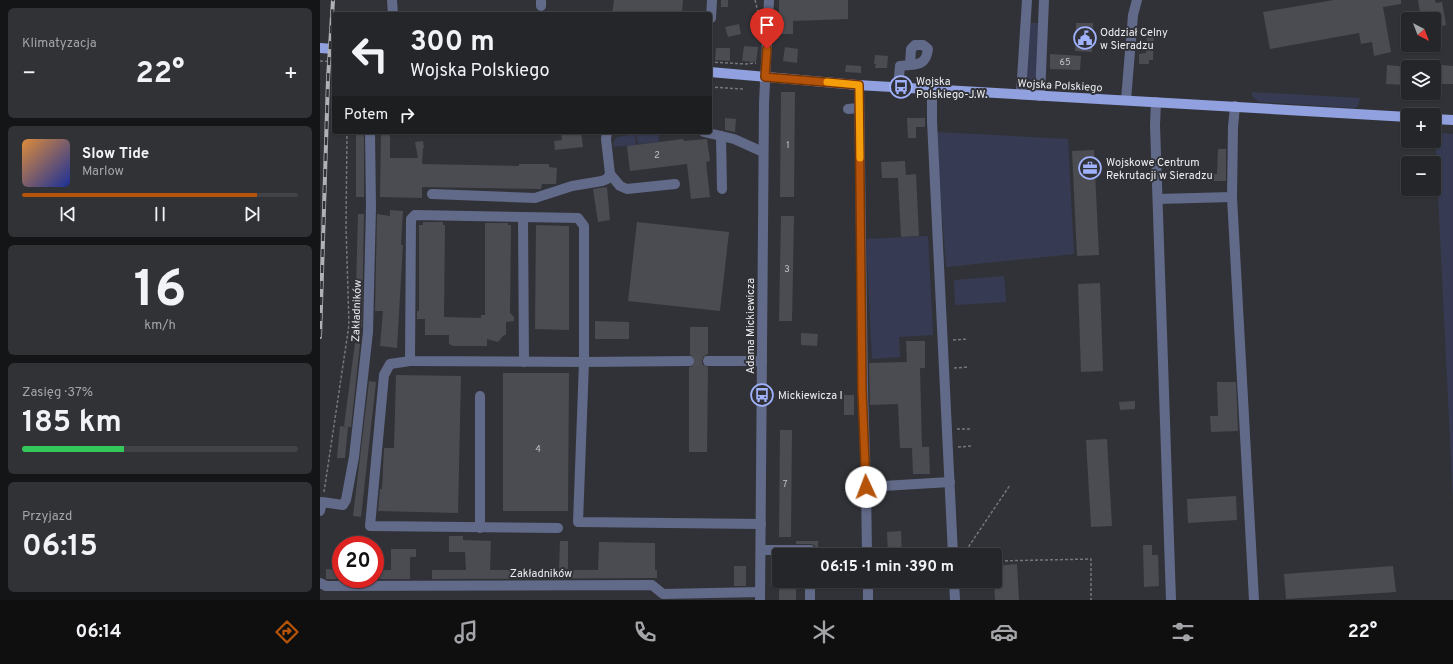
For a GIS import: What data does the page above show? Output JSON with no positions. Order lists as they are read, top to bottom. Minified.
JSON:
{"streets":{"main road":["Wojska Polskiego"],"street":["Zakładników","Adama Mickiewicza"]},"crossings":[["Wojska Polskiego","Adama Mickiewicza"],["Zakładników","Adama Mickiewicza"]],"places":{"public building":["Oddział Celny w Sieradzu"],"bus stop":["Wojska Polskiego-J.W.","Mickiewicza I"],"office":["Wojskowe Centrum Rekrutacji w Sieradzu"]},"house_numbers":["65","1","2","3","4","7"],"north":"bottom right","page":{"tile":["Klimatyzacja",["16","km/h"],["Zasięg · 37%","185 km"],["Przyjazd","06:15"]],"map_buttons":["+","−"],"turn":["300 m","Wojska Polskiego"],"heat":["−","22°","+"],"then":"Potem","song":["Slow Tide","Marlow"],"limit":"20","trip":"06:15 · 1 min · 390 m","tabs":["06:14","22°"]}}
